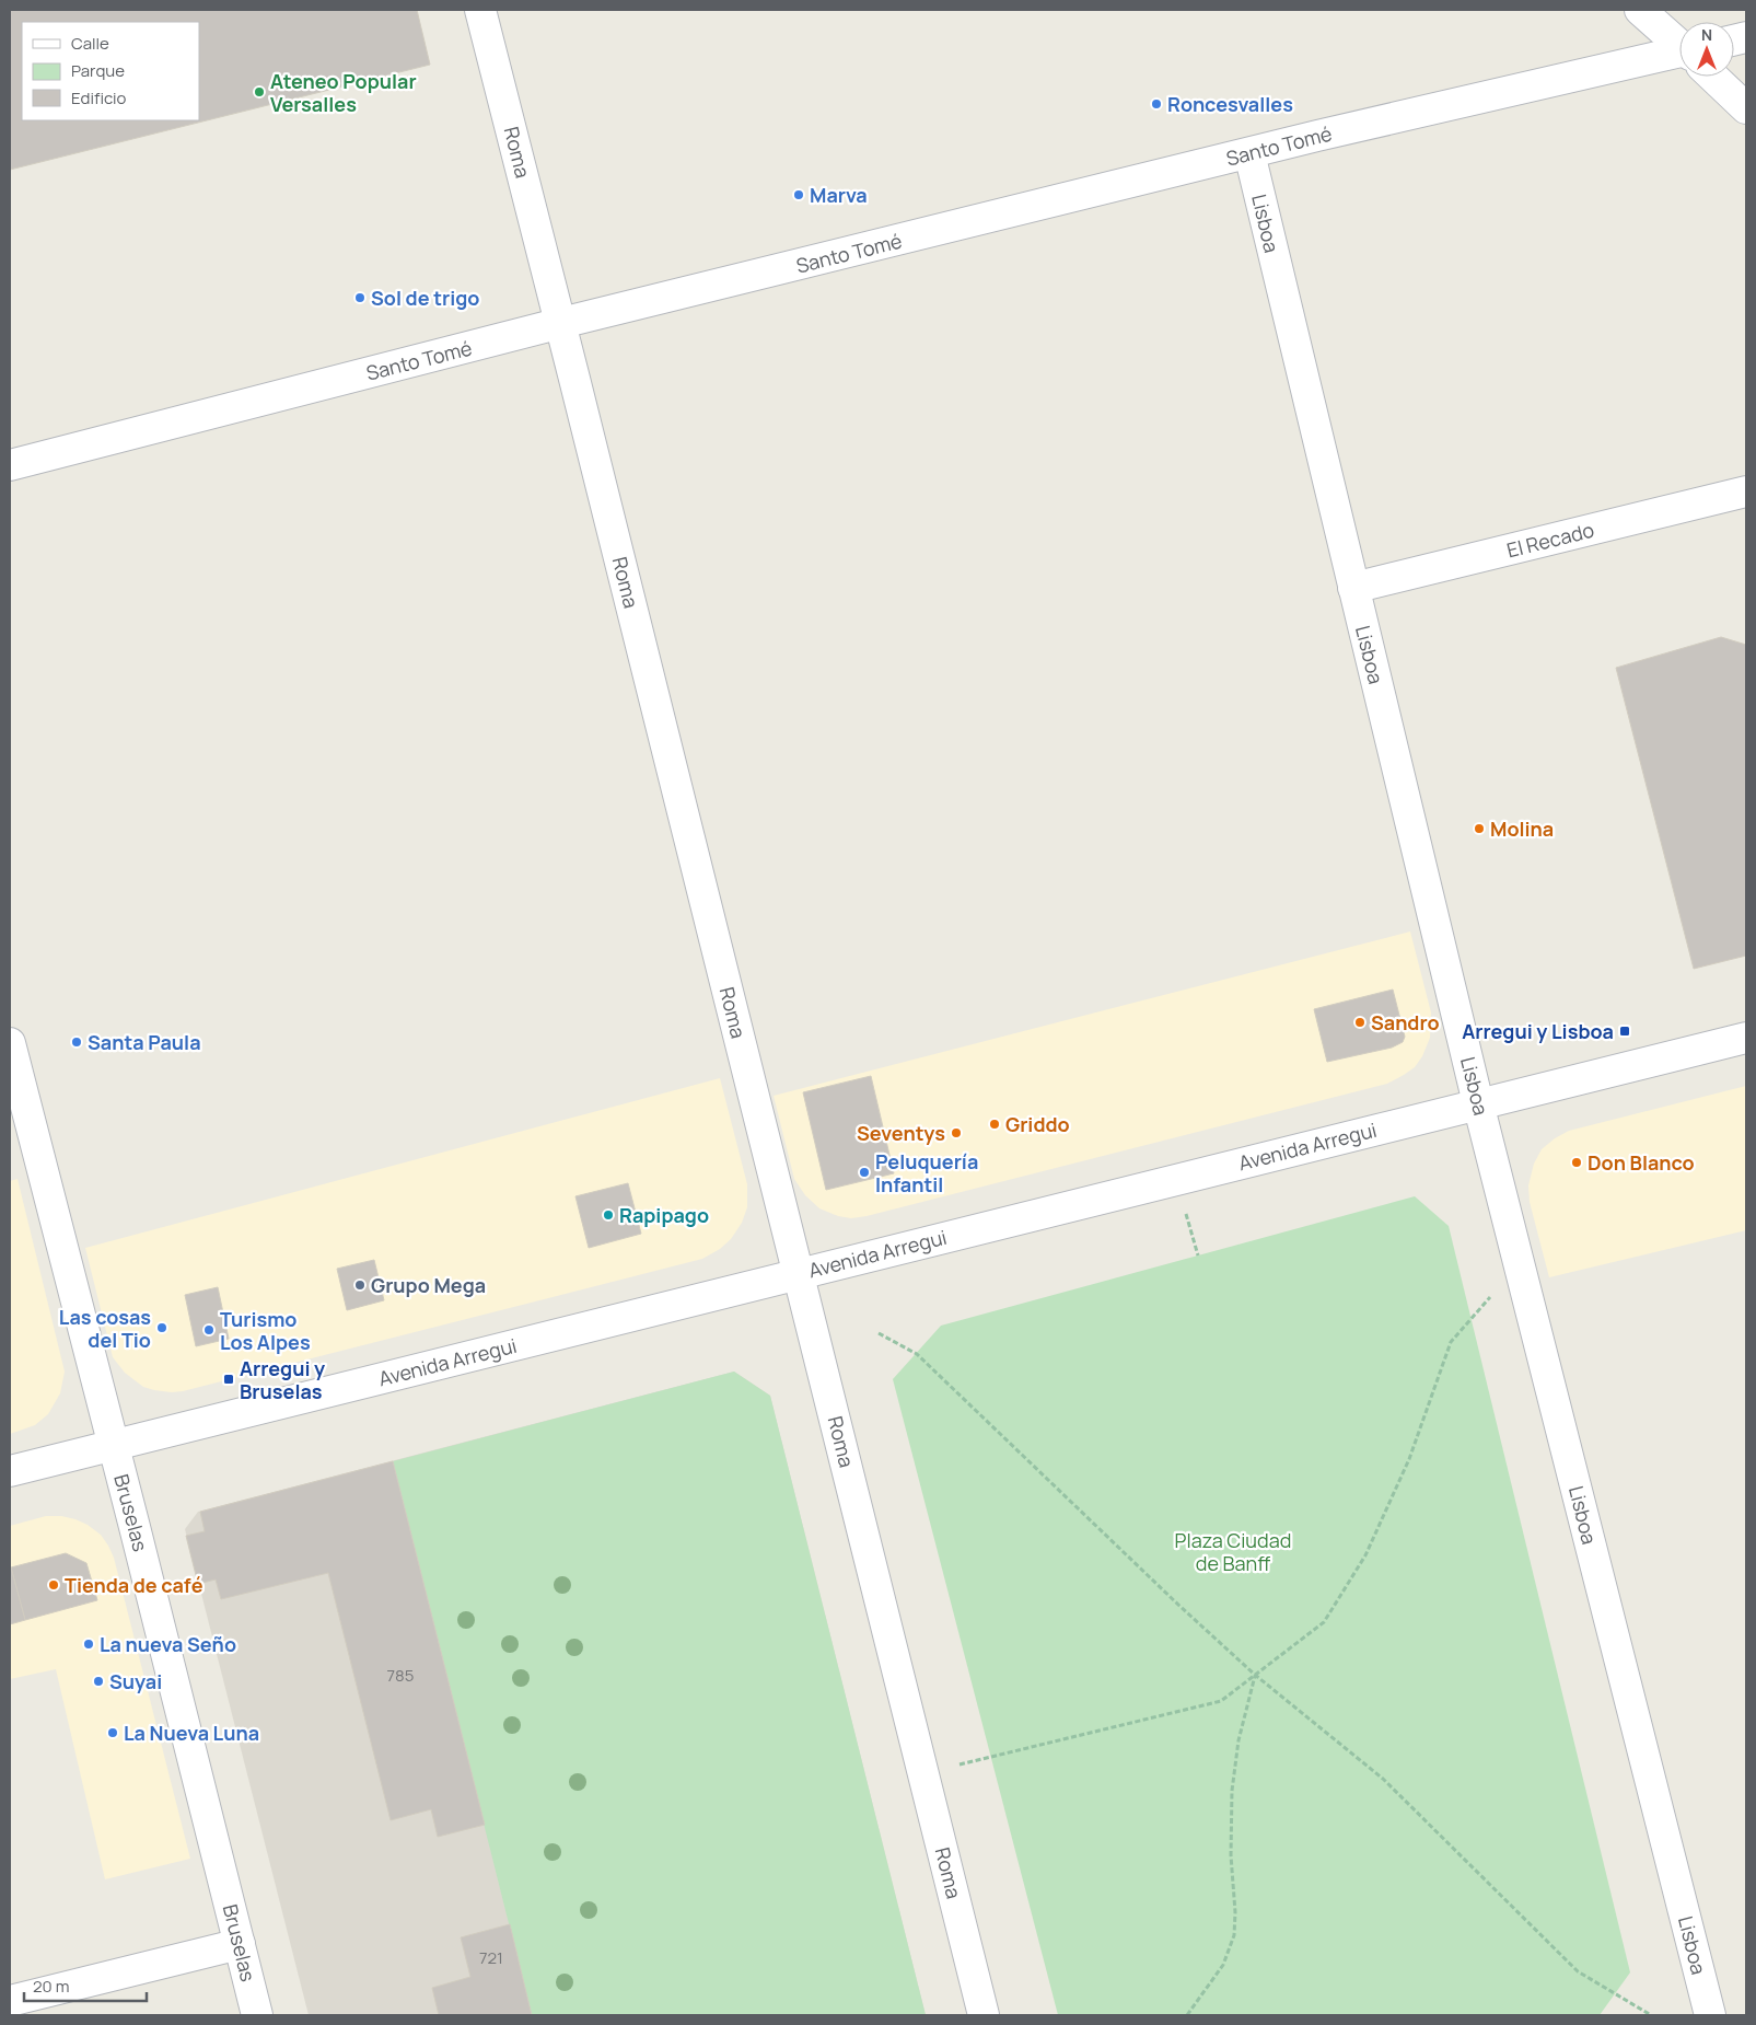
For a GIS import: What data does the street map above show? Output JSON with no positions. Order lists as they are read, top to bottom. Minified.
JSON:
{"streets":{"street":["Santo Tomé","Roma","Lisboa","El Recado","Avenida Arregui","Bruselas"]},"crossings":[["Santo Tomé","Roma"],["Santo Tomé","Lisboa"],["Roma","Avenida Arregui"],["Lisboa","El Recado"],["Lisboa","Avenida Arregui"],["Avenida Arregui","Bruselas"]],"parks":["Plaza Ciudad de Banff"],"places":{"other":["Ateneo Popular Versalles","Roncesvalles","Marva","Sol de trigo","Molina","Sandro","Santa Paula","Griddo","Seventys","Don Blanco","Peluquería Infantil","Rapipago","Grupo Mega","Las cosas del Tio","Turismo Los Alpes","Tienda de café","La nueva Seño","Suyai","La Nueva Luna"],"transit":["Arregui y Lisboa","Arregui y Bruselas"]},"house_numbers":["785","721"],"legend":["Calle","Parque","Edificio"],"scale_bar":"20 m","north":"top"}
